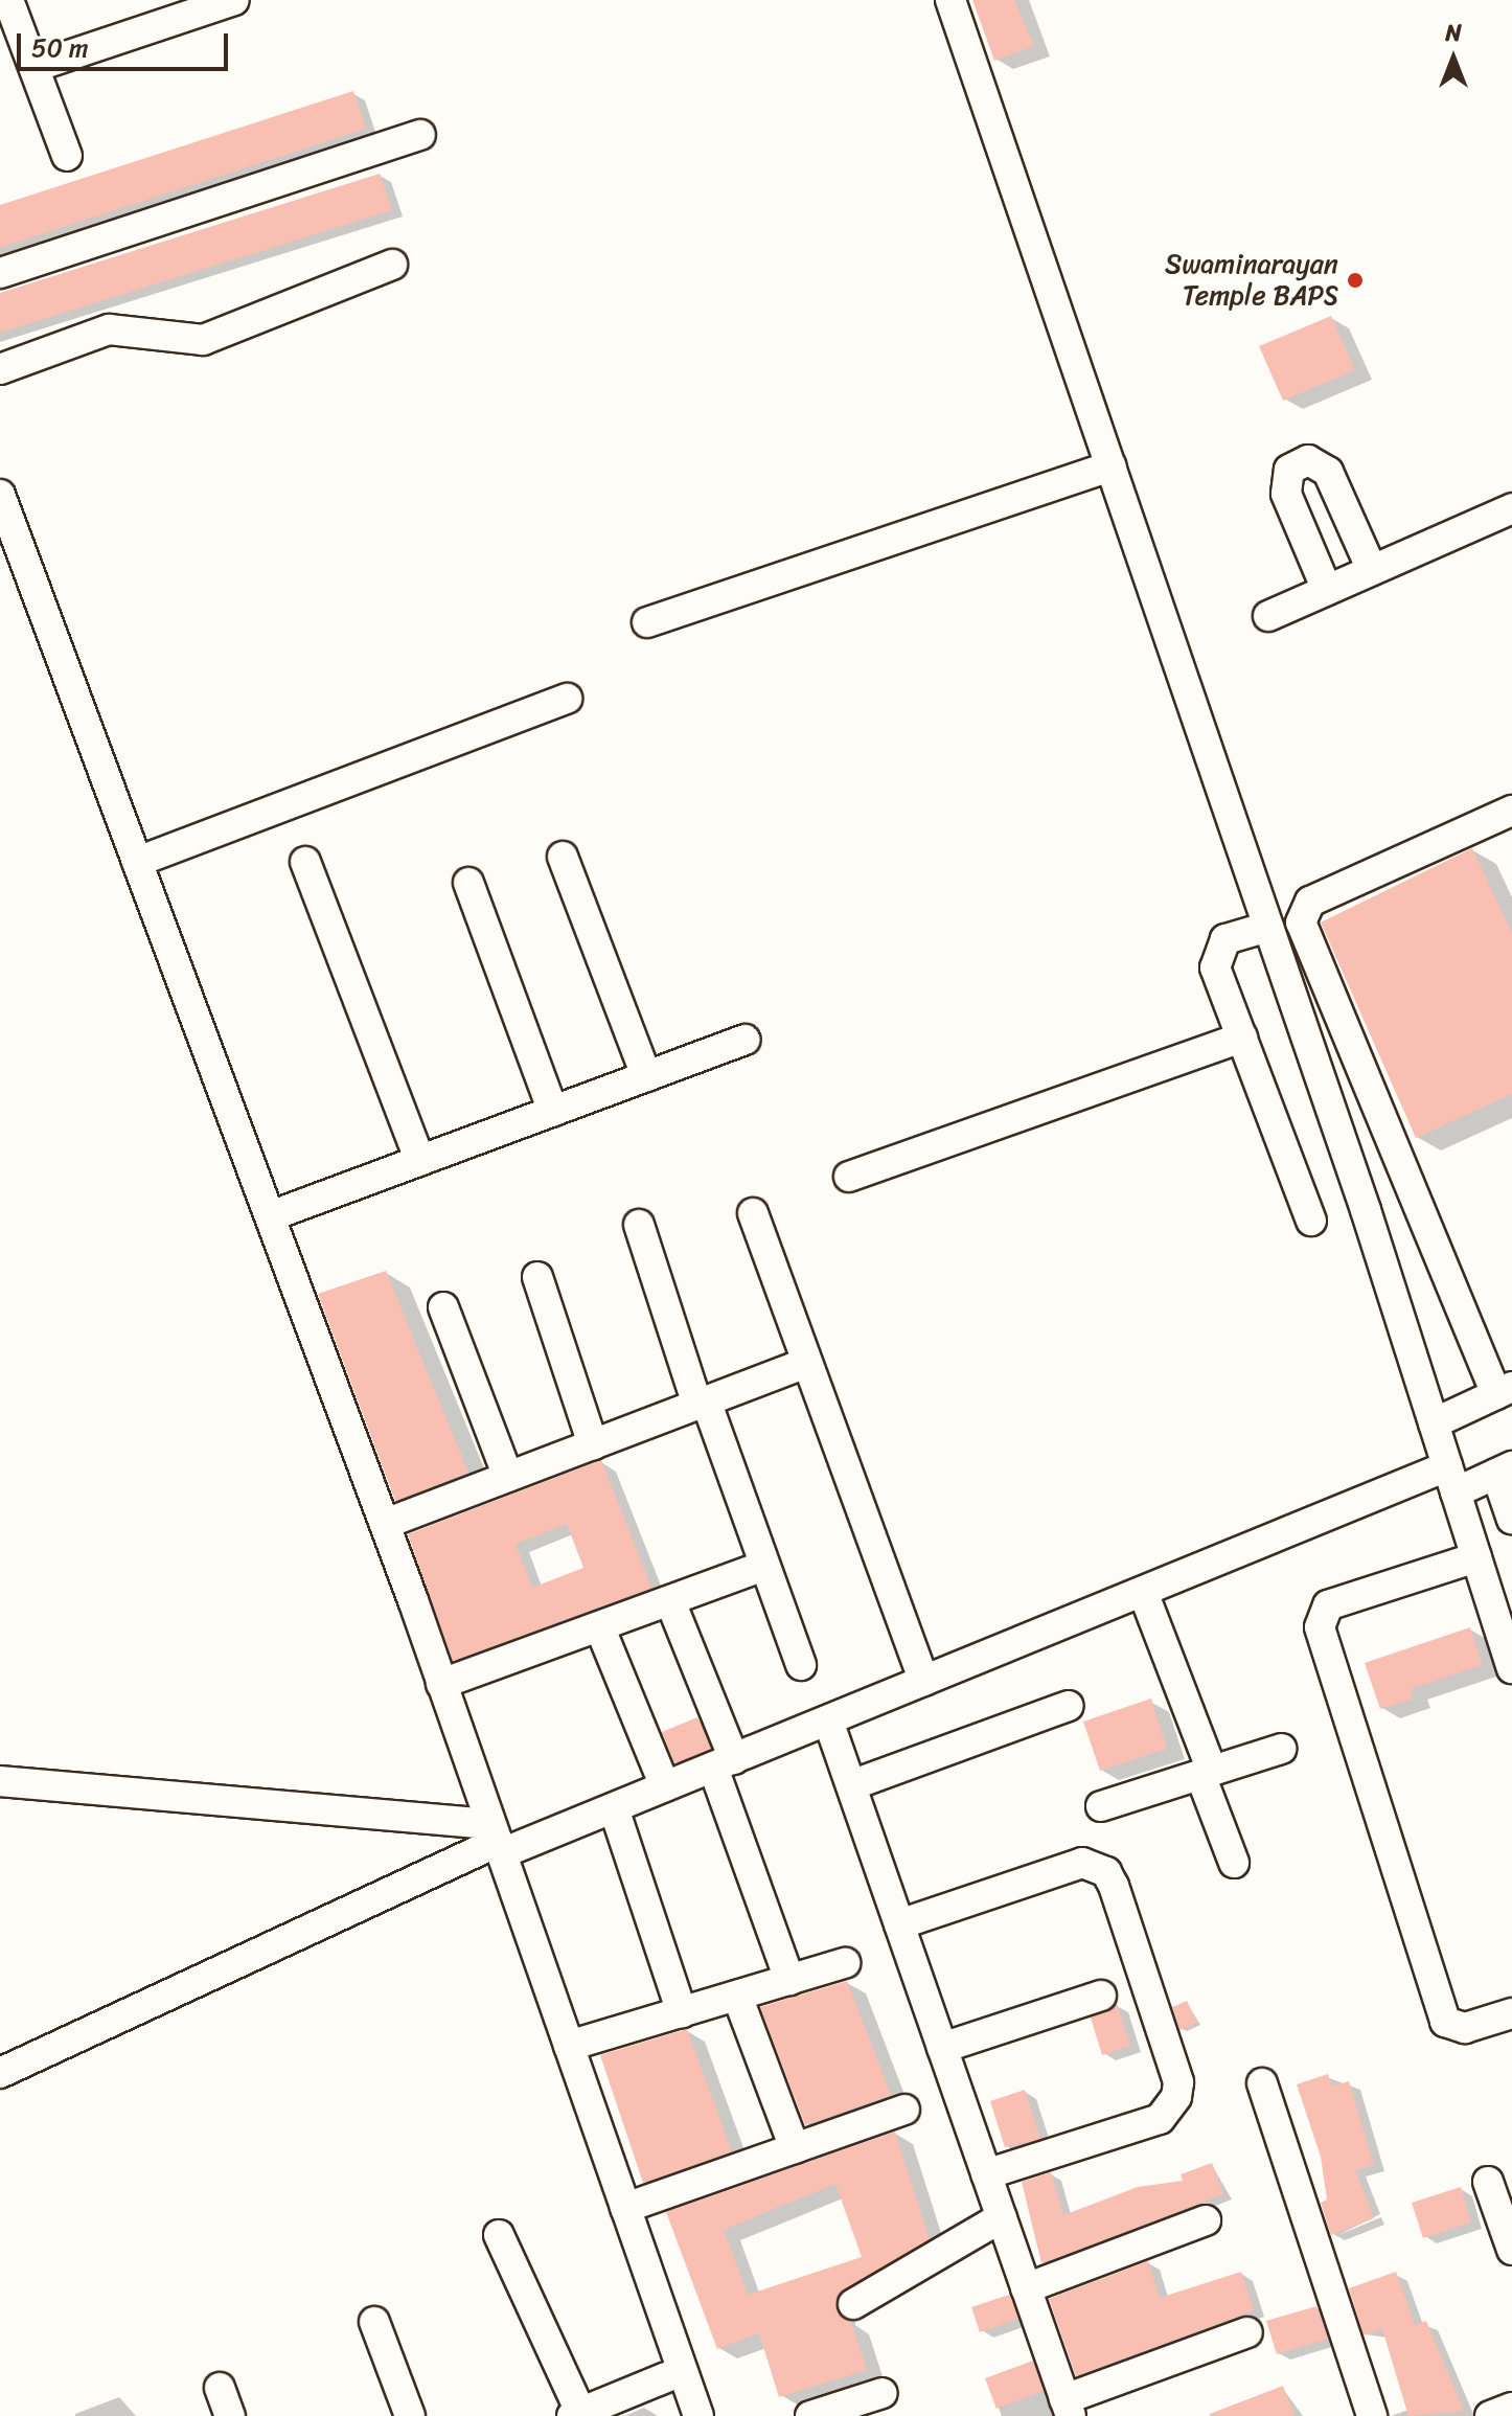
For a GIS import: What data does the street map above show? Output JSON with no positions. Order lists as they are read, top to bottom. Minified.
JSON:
{"places":["Swaminarayan Temple BAPS"],"scale_bar":"50 m","north":"top"}
